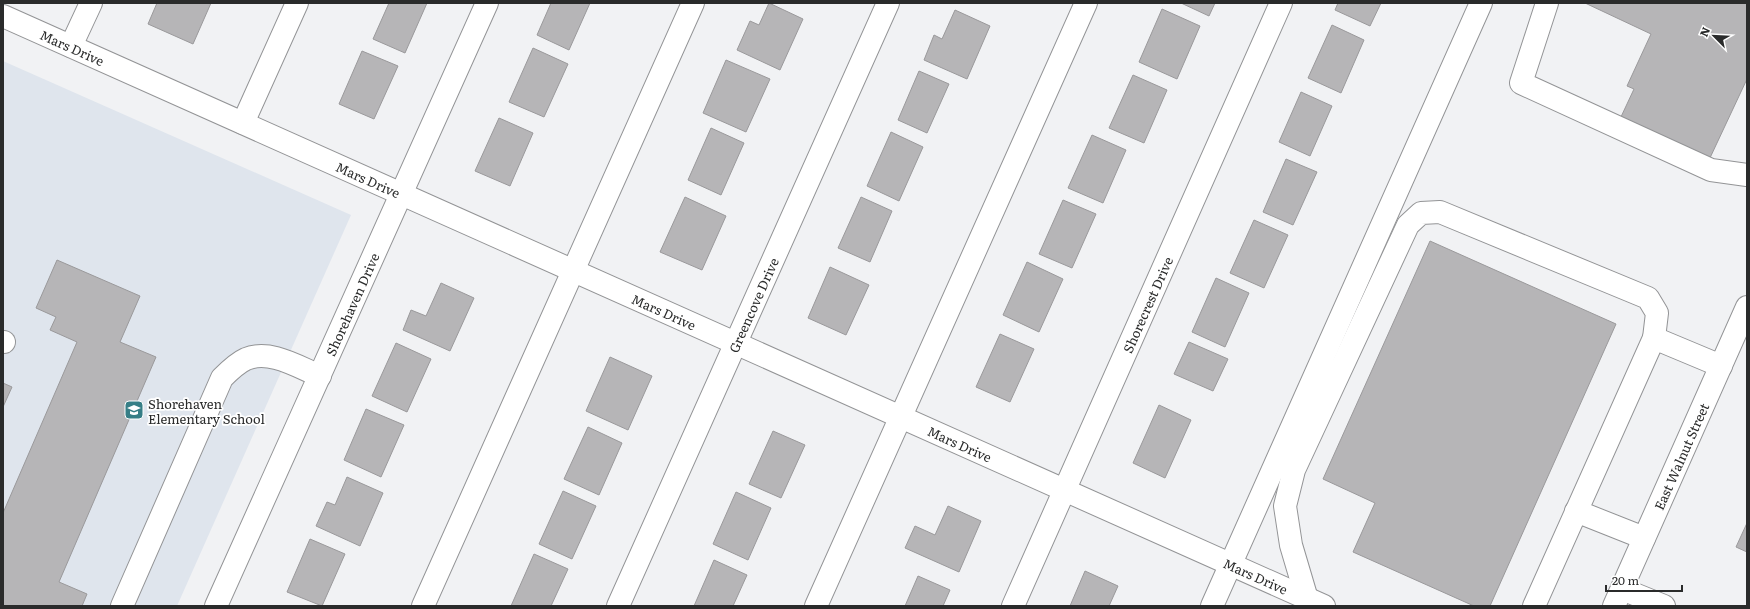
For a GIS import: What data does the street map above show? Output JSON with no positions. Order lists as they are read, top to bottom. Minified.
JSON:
{"streets":{"street":["Mars Drive","Shorehaven Drive","Greencove Drive","Shorecrest Drive","East Walnut Street"]},"crossings":[["Mars Drive","Shorehaven Drive"],["Mars Drive","Greencove Drive"],["Mars Drive","Shorecrest Drive"]],"places":{"school or university":["Shorehaven Elementary School"]},"scale_bar":"20 m","north":"top left"}
